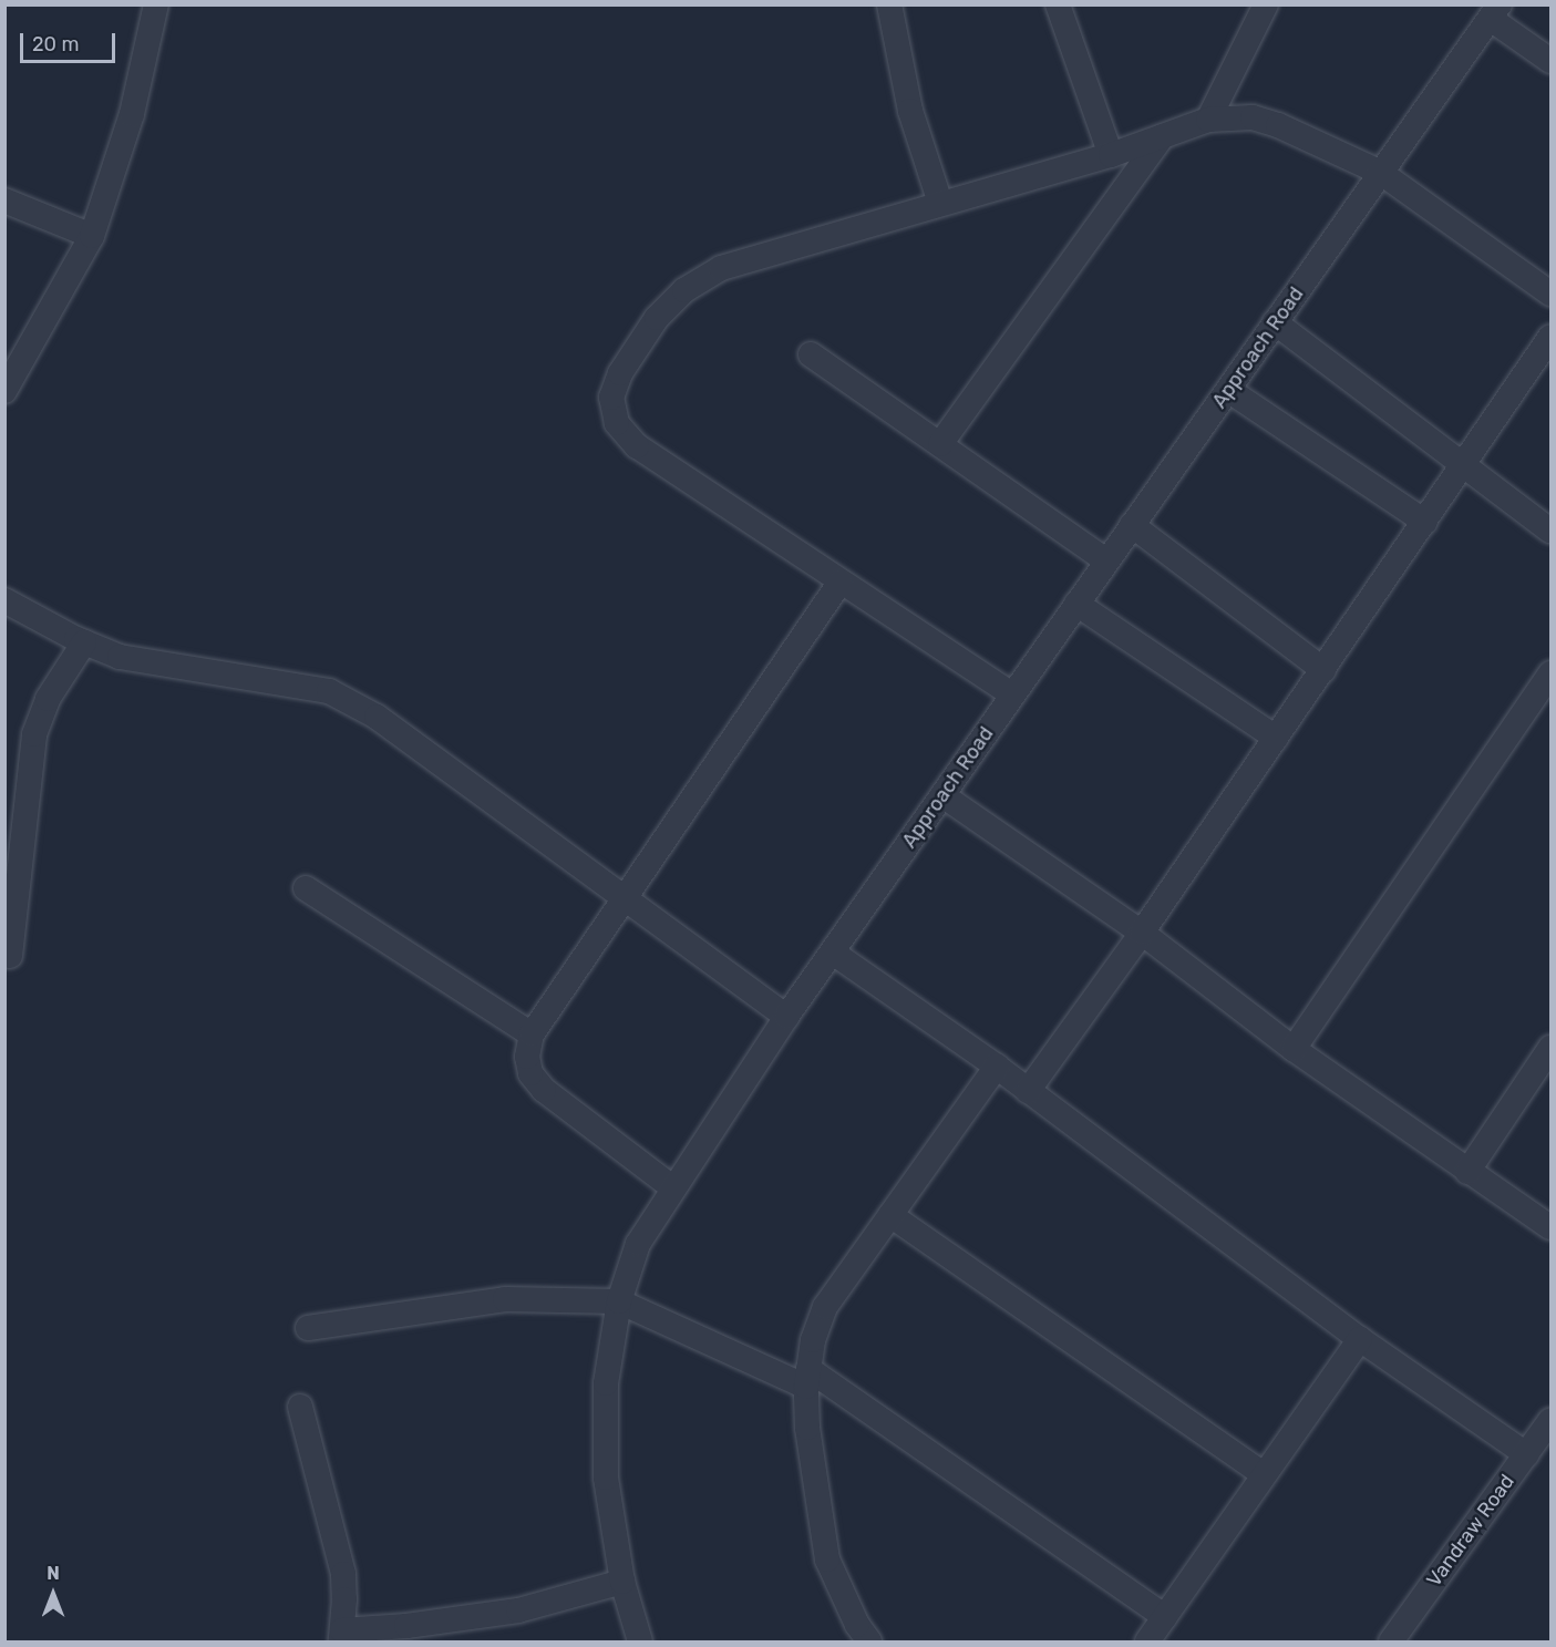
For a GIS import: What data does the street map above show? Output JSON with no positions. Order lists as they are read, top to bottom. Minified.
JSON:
{"streets":{"street":["Approach Road","Vandraw Road"]},"scale_bar":"20 m","north":"top"}
